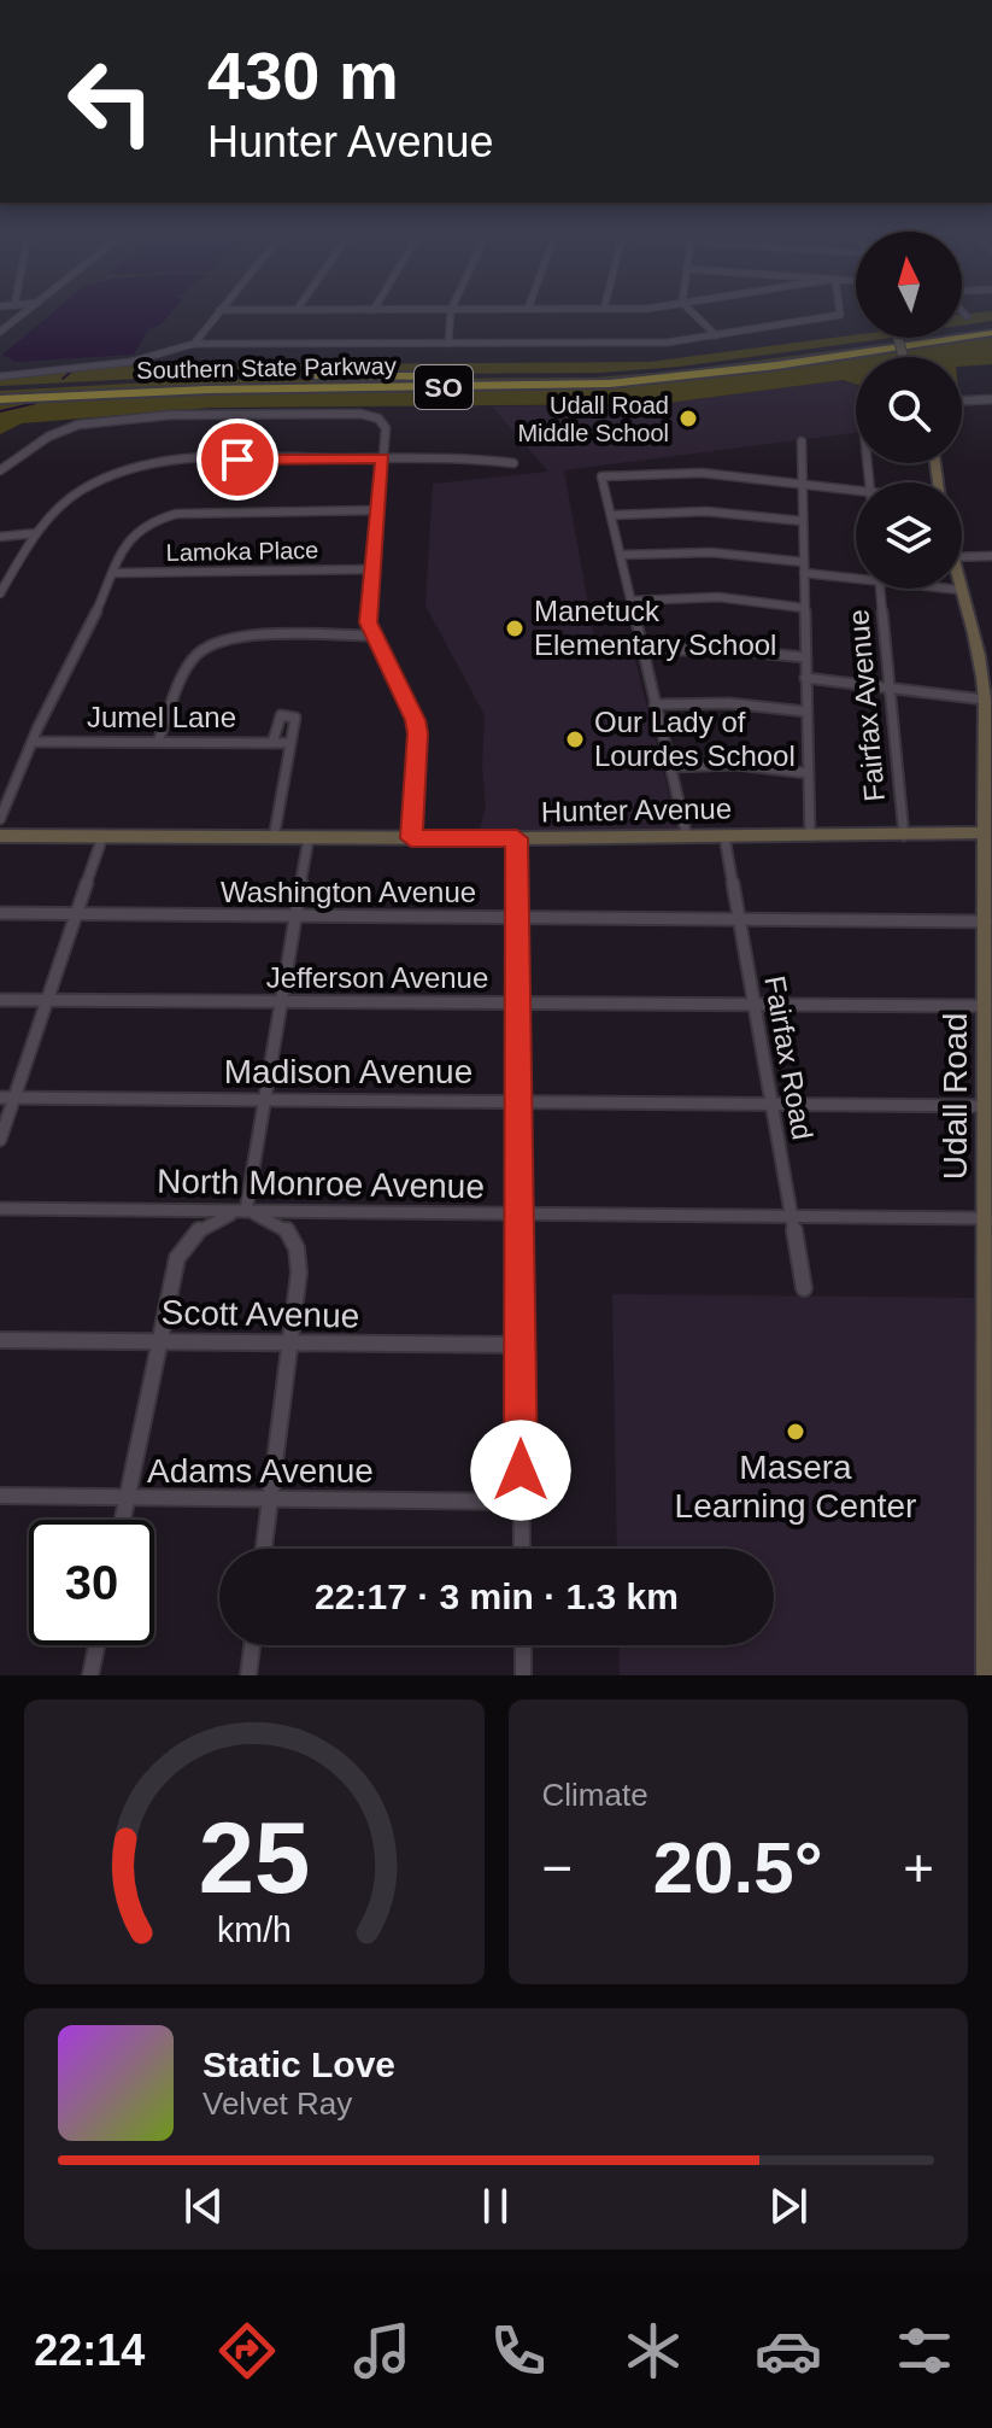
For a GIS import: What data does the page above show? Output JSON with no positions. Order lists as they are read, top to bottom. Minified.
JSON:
{"streets":{"highway":["Southern State Parkway","SO"],"street":["Lamoka Place","Fairfax Avenue","Jumel Lane","Hunter Avenue","Washington Avenue","Jefferson Avenue","Fairfax Road","Madison Avenue","Udall Road","North Monroe Avenue","Scott Avenue","Adams Avenue"]},"crossings":[["Fairfax Avenue","Hunter Avenue"],["Hunter Avenue","Fairfax Road"],["Hunter Avenue","Udall Road"],["Washington Avenue","Fairfax Road"],["Washington Avenue","Udall Road"],["Jefferson Avenue","Fairfax Road"],["Jefferson Avenue","Udall Road"],["Fairfax Road","Madison Avenue"],["Fairfax Road","North Monroe Avenue"],["Madison Avenue","Udall Road"],["Udall Road","North Monroe Avenue"]],"places":["Udall Road Middle School","Manetuck Elementary School","Our Lady of Lourdes School","Masera Learning Center"],"north":"top","page":{"turn":["430 m","Hunter Avenue"],"limit":"30","trip":"22:17 · 3 min · 1.3 km","tile":"Climate","heat":["−","20.5°","+"],"song":["Static Love","Velvet Ray"],"tabs":"22:14","gauge":["25","km/h"]}}
